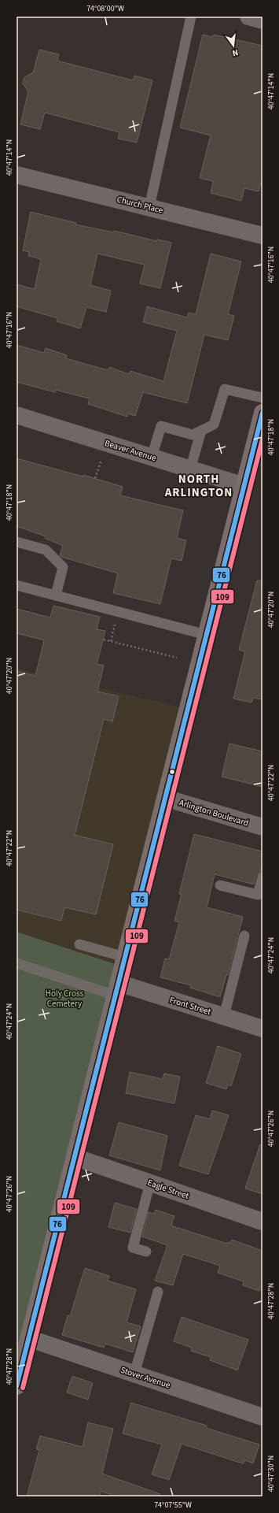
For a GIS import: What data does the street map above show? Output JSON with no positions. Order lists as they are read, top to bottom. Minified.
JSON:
{"streets":{"street":["Church Place","Beaver Avenue","Arlington Boulevard","Front Street","Eagle Street","Stover Avenue"]},"districts":["NORTH ARLINGTON"],"parks":["Holy Cross Cemetery"],"lines":["transit line 76","transit line 109"],"north":"bottom","coordinates":["74°08'00\"W","40°47'14\"N","40°47'16\"N","40°47'18\"N","40°47'20\"N","40°47'22\"N","40°47'24\"N","40°47'26\"N","40°47'28\"N","40°47'30\"N","74°07'55\"W"]}
